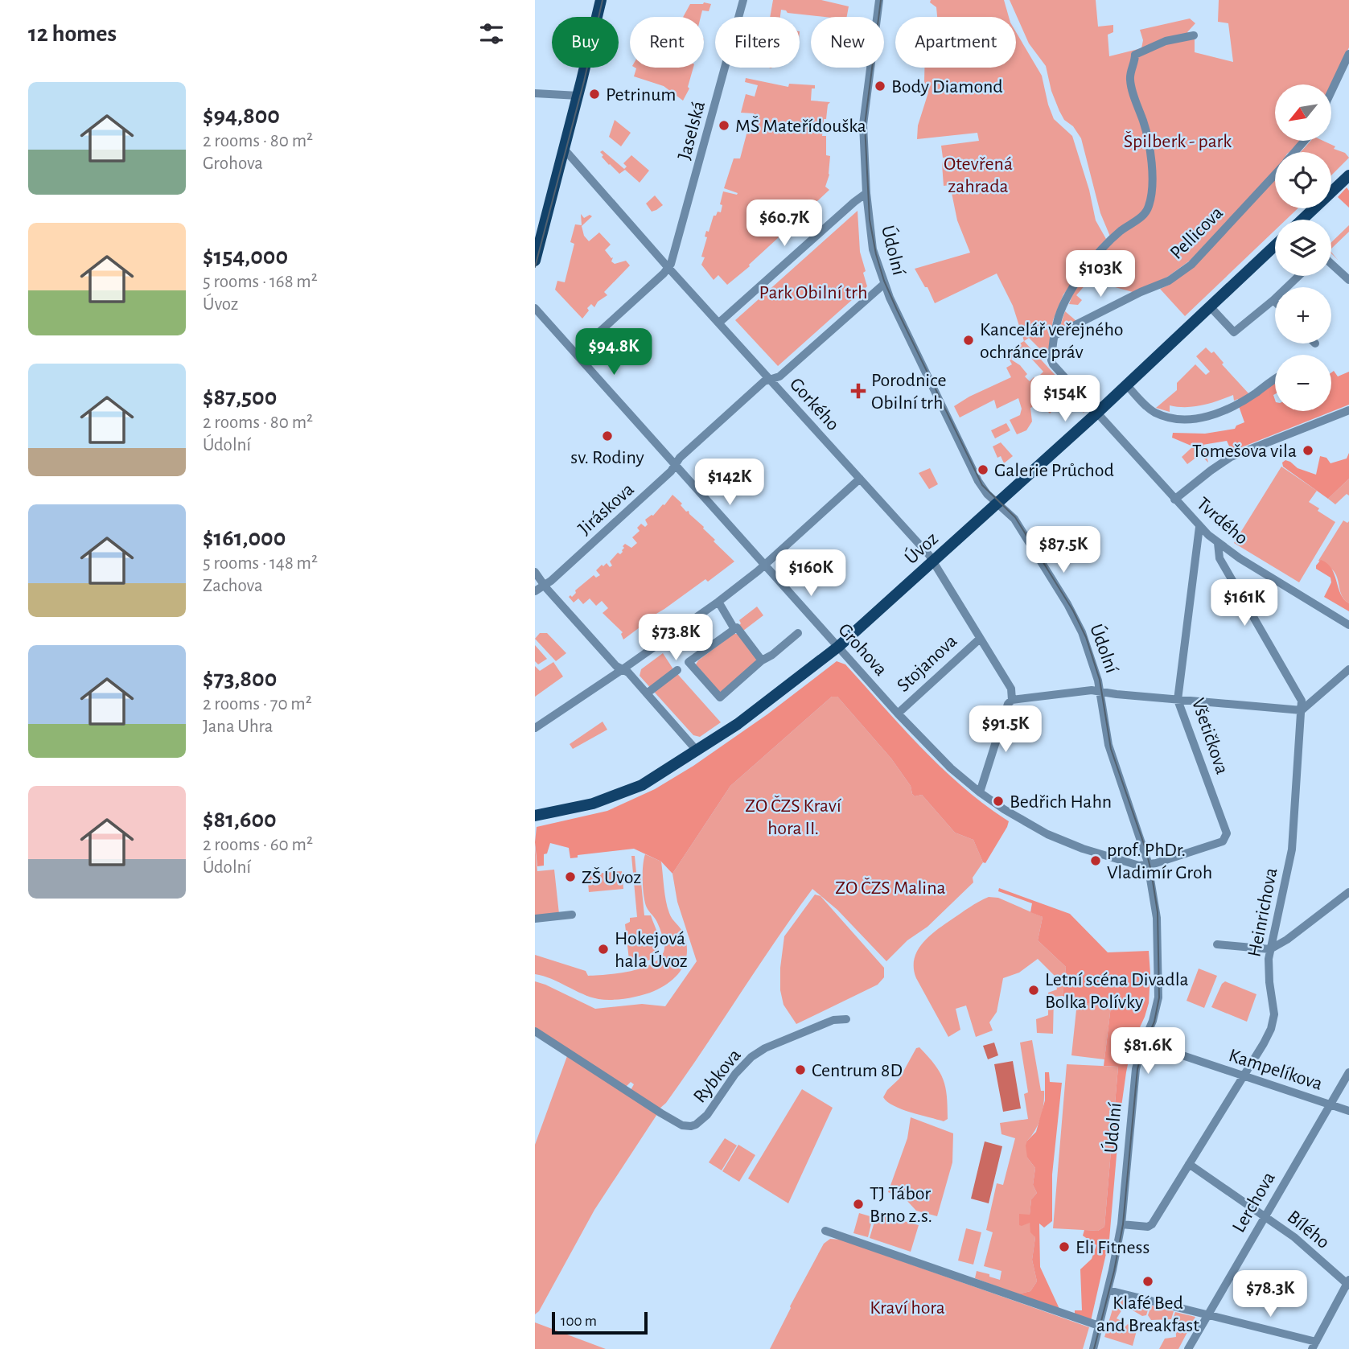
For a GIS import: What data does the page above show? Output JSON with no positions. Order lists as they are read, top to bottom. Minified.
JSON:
{"streets":{"main road":["Úvoz"],"street":["Jaselská","Pellicova","Údolní","Gorkého","Jiráskova","Tvrdého","Grohova","Stojanova","Všetičkova","Heinrichova","Kampelíkova","Rybkova","Lerchova","Bílého"]},"crossings":[["Jaselská","Gorkého"],["Pellicova","Tvrdého"],["Údolní","Jiráskova"],["Údolní","Úvoz"],["Údolní","Grohova"],["Údolní","Všetičkova"],["Údolní","Heinrichova"],["Gorkého","Jiráskova"],["Gorkého","Úvoz"],["Gorkého","Stojanova"],["Jiráskova","Grohova"],["Tvrdého","Úvoz"],["Tvrdého","Všetičkova"],["Úvoz","Grohova"],["Grohova","Stojanova"],["Grohova","Všetičkova"],["Heinrichova","Kampelíkova"],["Heinrichova","Bílého"],["Kampelíkova","Lerchova"],["Lerchova","Bílého"]],"parks":["Špilberk - park","Otevřená zahrada","Park Obilní trh","ZO ČZS Kraví hora II.","ZO ČZS Malina","Kraví hora"],"places":{"other":["Body Diamond","Petrinum","MŠ Mateřídouška","Kancelář veřejného ochránce práv","sv. Rodiny","Tomešova vila","Galerie Průchod","Bedřich Hahn","prof. PhDr. Vladimír Groh","ZŠ Úvoz","Hokejová hala Úvoz","Letní scéna Divadla Bolka Polívky","Centrum 8D","TJ Tábor Brno z.s.","Eli Fitness","Klafé Bed and Breakfast"],"health":["Porodnice Obilní trh"]},"scale_bar":"100 m","north":"bottom left","page":{"heading":"12 homes","chip":["Buy","Rent","Filters","New","Apartment"],"list":[{"name":"$94,800","note":"2 rooms · 80 m² · Grohova"},{"name":"$154,000","note":"5 rooms · 168 m² · Úvoz"},{"name":"$87,500","note":"2 rooms · 80 m² · Údolní"},{"name":"$161,000","note":"5 rooms · 148 m² · Zachova"},{"name":"$73,800","note":"2 rooms · 70 m² · Jana Uhra"},{"name":"$81,600","note":"2 rooms · 60 m² · Údolní"}],"map_buttons":["+","−"],"price":["$60.7K","$103K","$94.8K","$154K","$142K","$87.5K","$160K","$161K","$73.8K","$91.5K","$81.6K","$78.3K"],"scale":"100 m"}}
